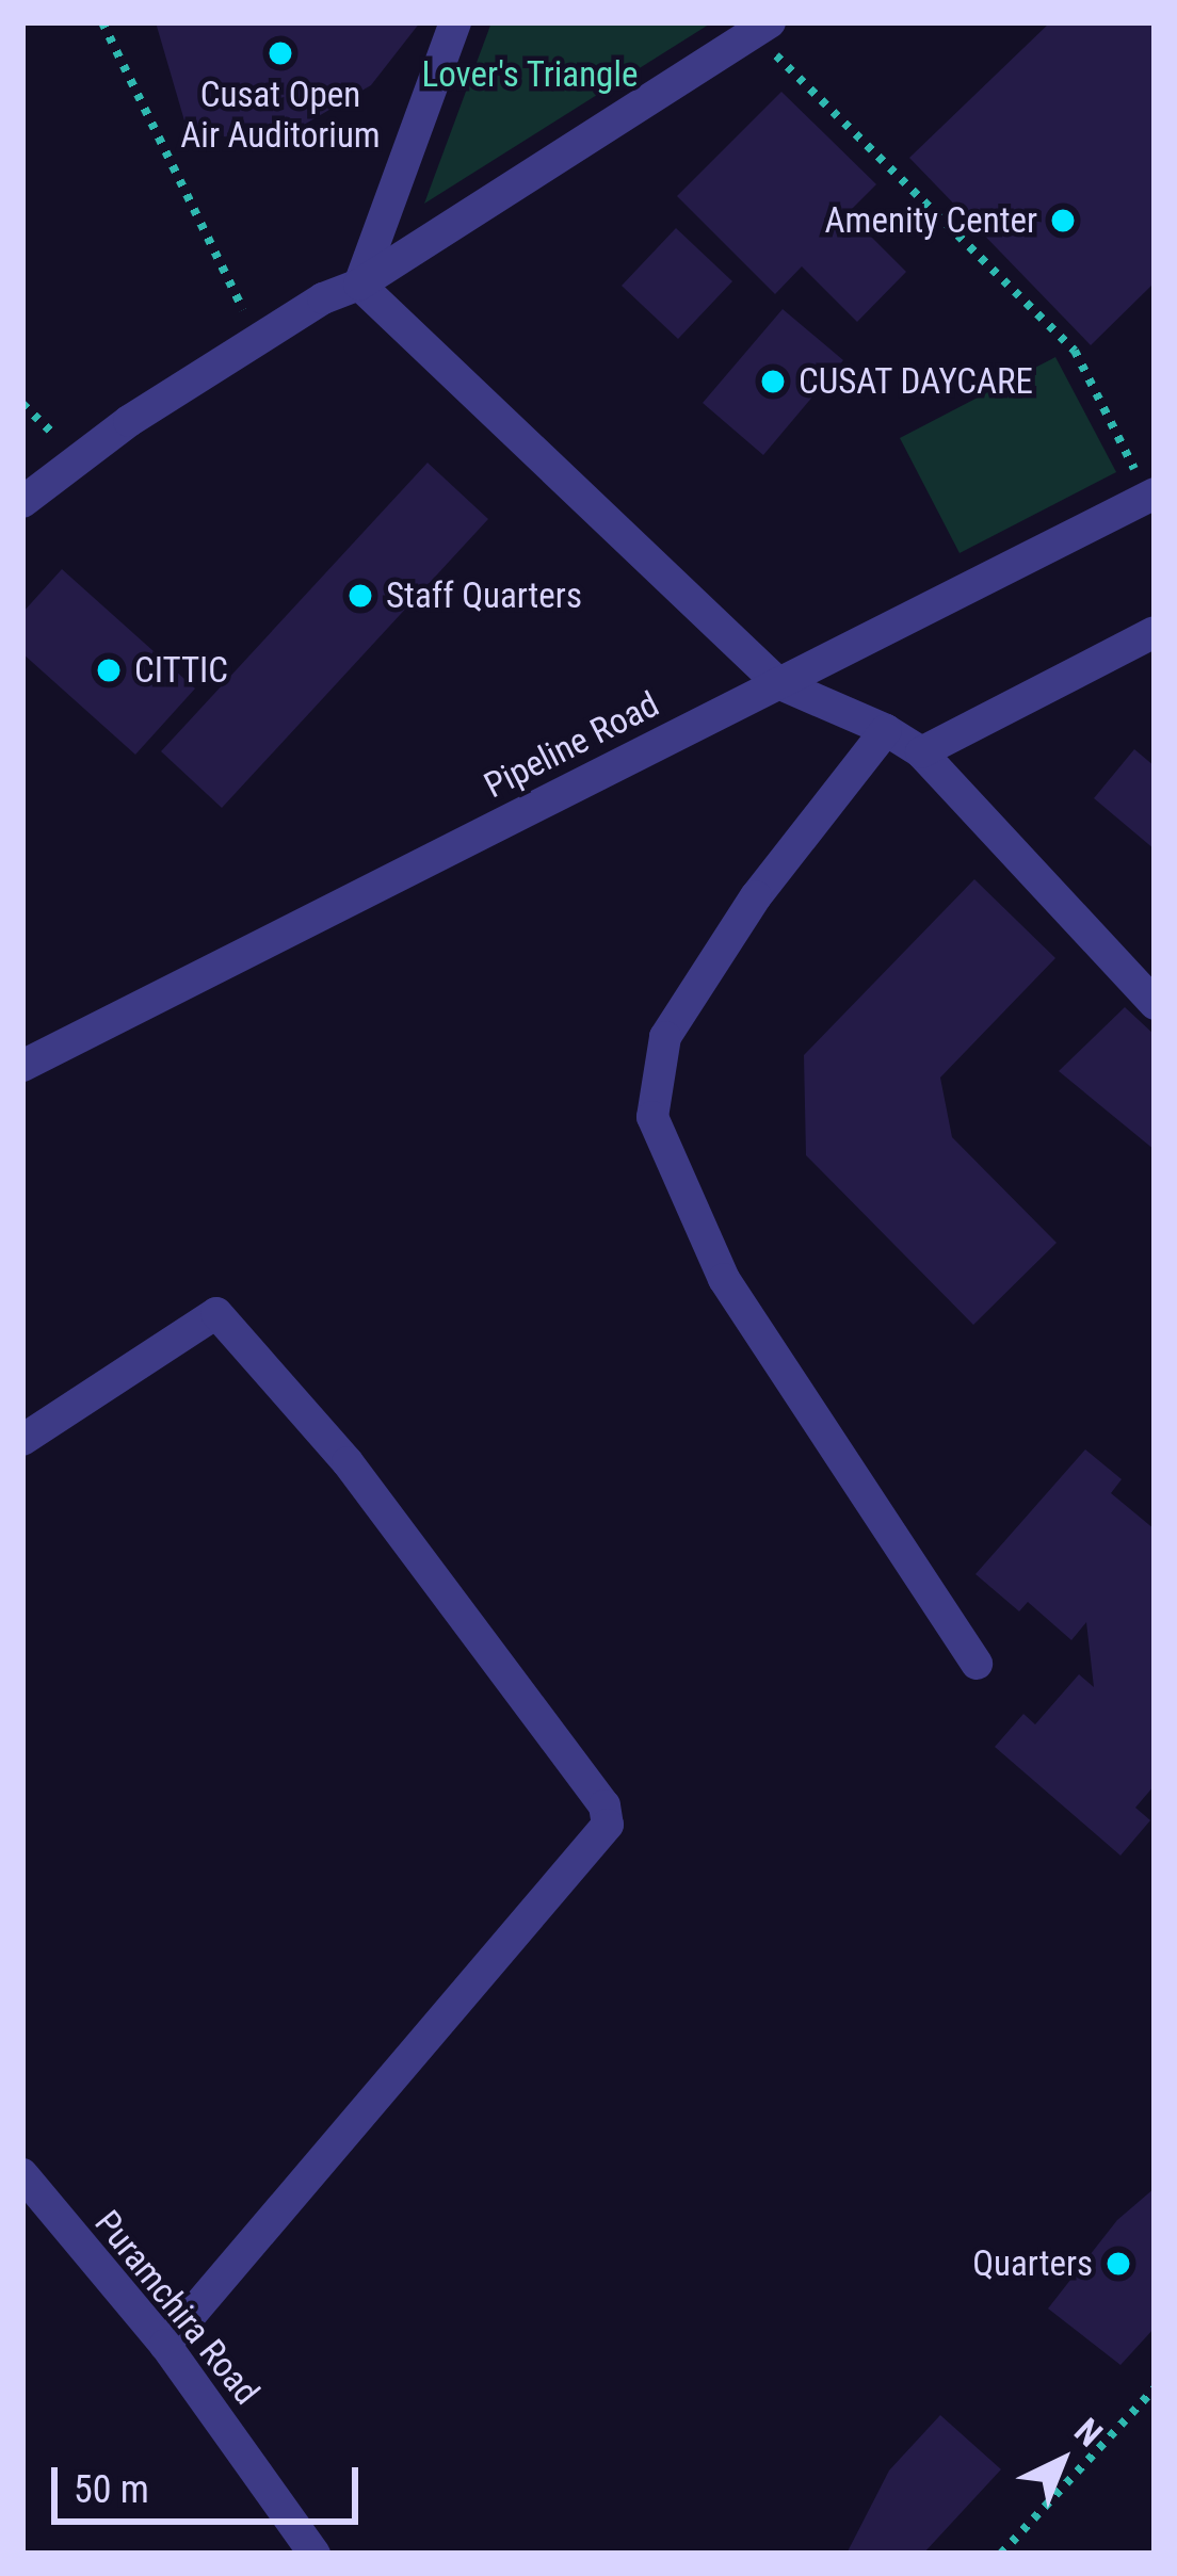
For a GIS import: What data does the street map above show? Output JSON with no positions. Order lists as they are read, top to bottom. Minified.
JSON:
{"streets":{"street":["Pipeline Road","Puramchira Road"]},"parks":["Lover's Triangle"],"places":["Cusat Open Air Auditorium","Amenity Center","CUSAT DAYCARE","Staff Quarters","CITTIC","Quarters"],"scale_bar":"50 m","north":"top right"}
